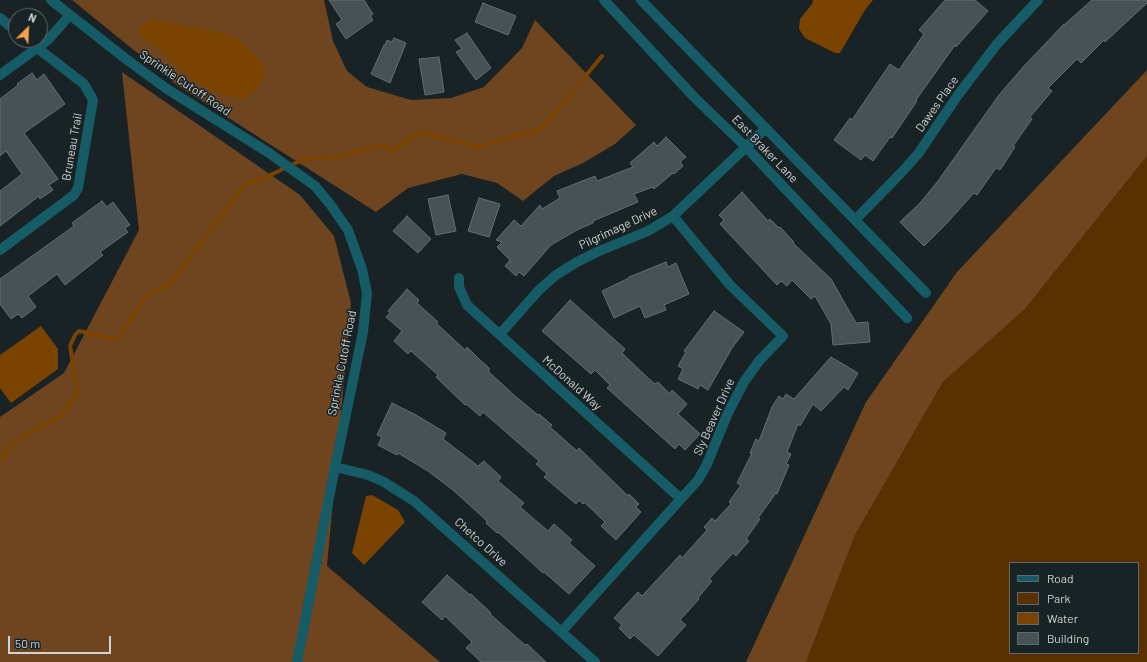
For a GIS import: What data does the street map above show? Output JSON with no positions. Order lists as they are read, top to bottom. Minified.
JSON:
{"streets":{"street":["Sprinkle Cutoff Road","Dawes Place","Bruneau Trail","East Braker Lane","Pilgrimage Drive","McDonald Way","Sly Beaver Drive","Chetco Drive"]},"crossings":[["Sprinkle Cutoff Road","Chetco Drive"],["Dawes Place","East Braker Lane"],["East Braker Lane","Pilgrimage Drive"],["Pilgrimage Drive","McDonald Way"],["Pilgrimage Drive","Sly Beaver Drive"],["McDonald Way","Sly Beaver Drive"],["Sly Beaver Drive","Chetco Drive"]],"legend":["Road","Park","Water","Building"],"scale_bar":"50 m","north":"top right"}
